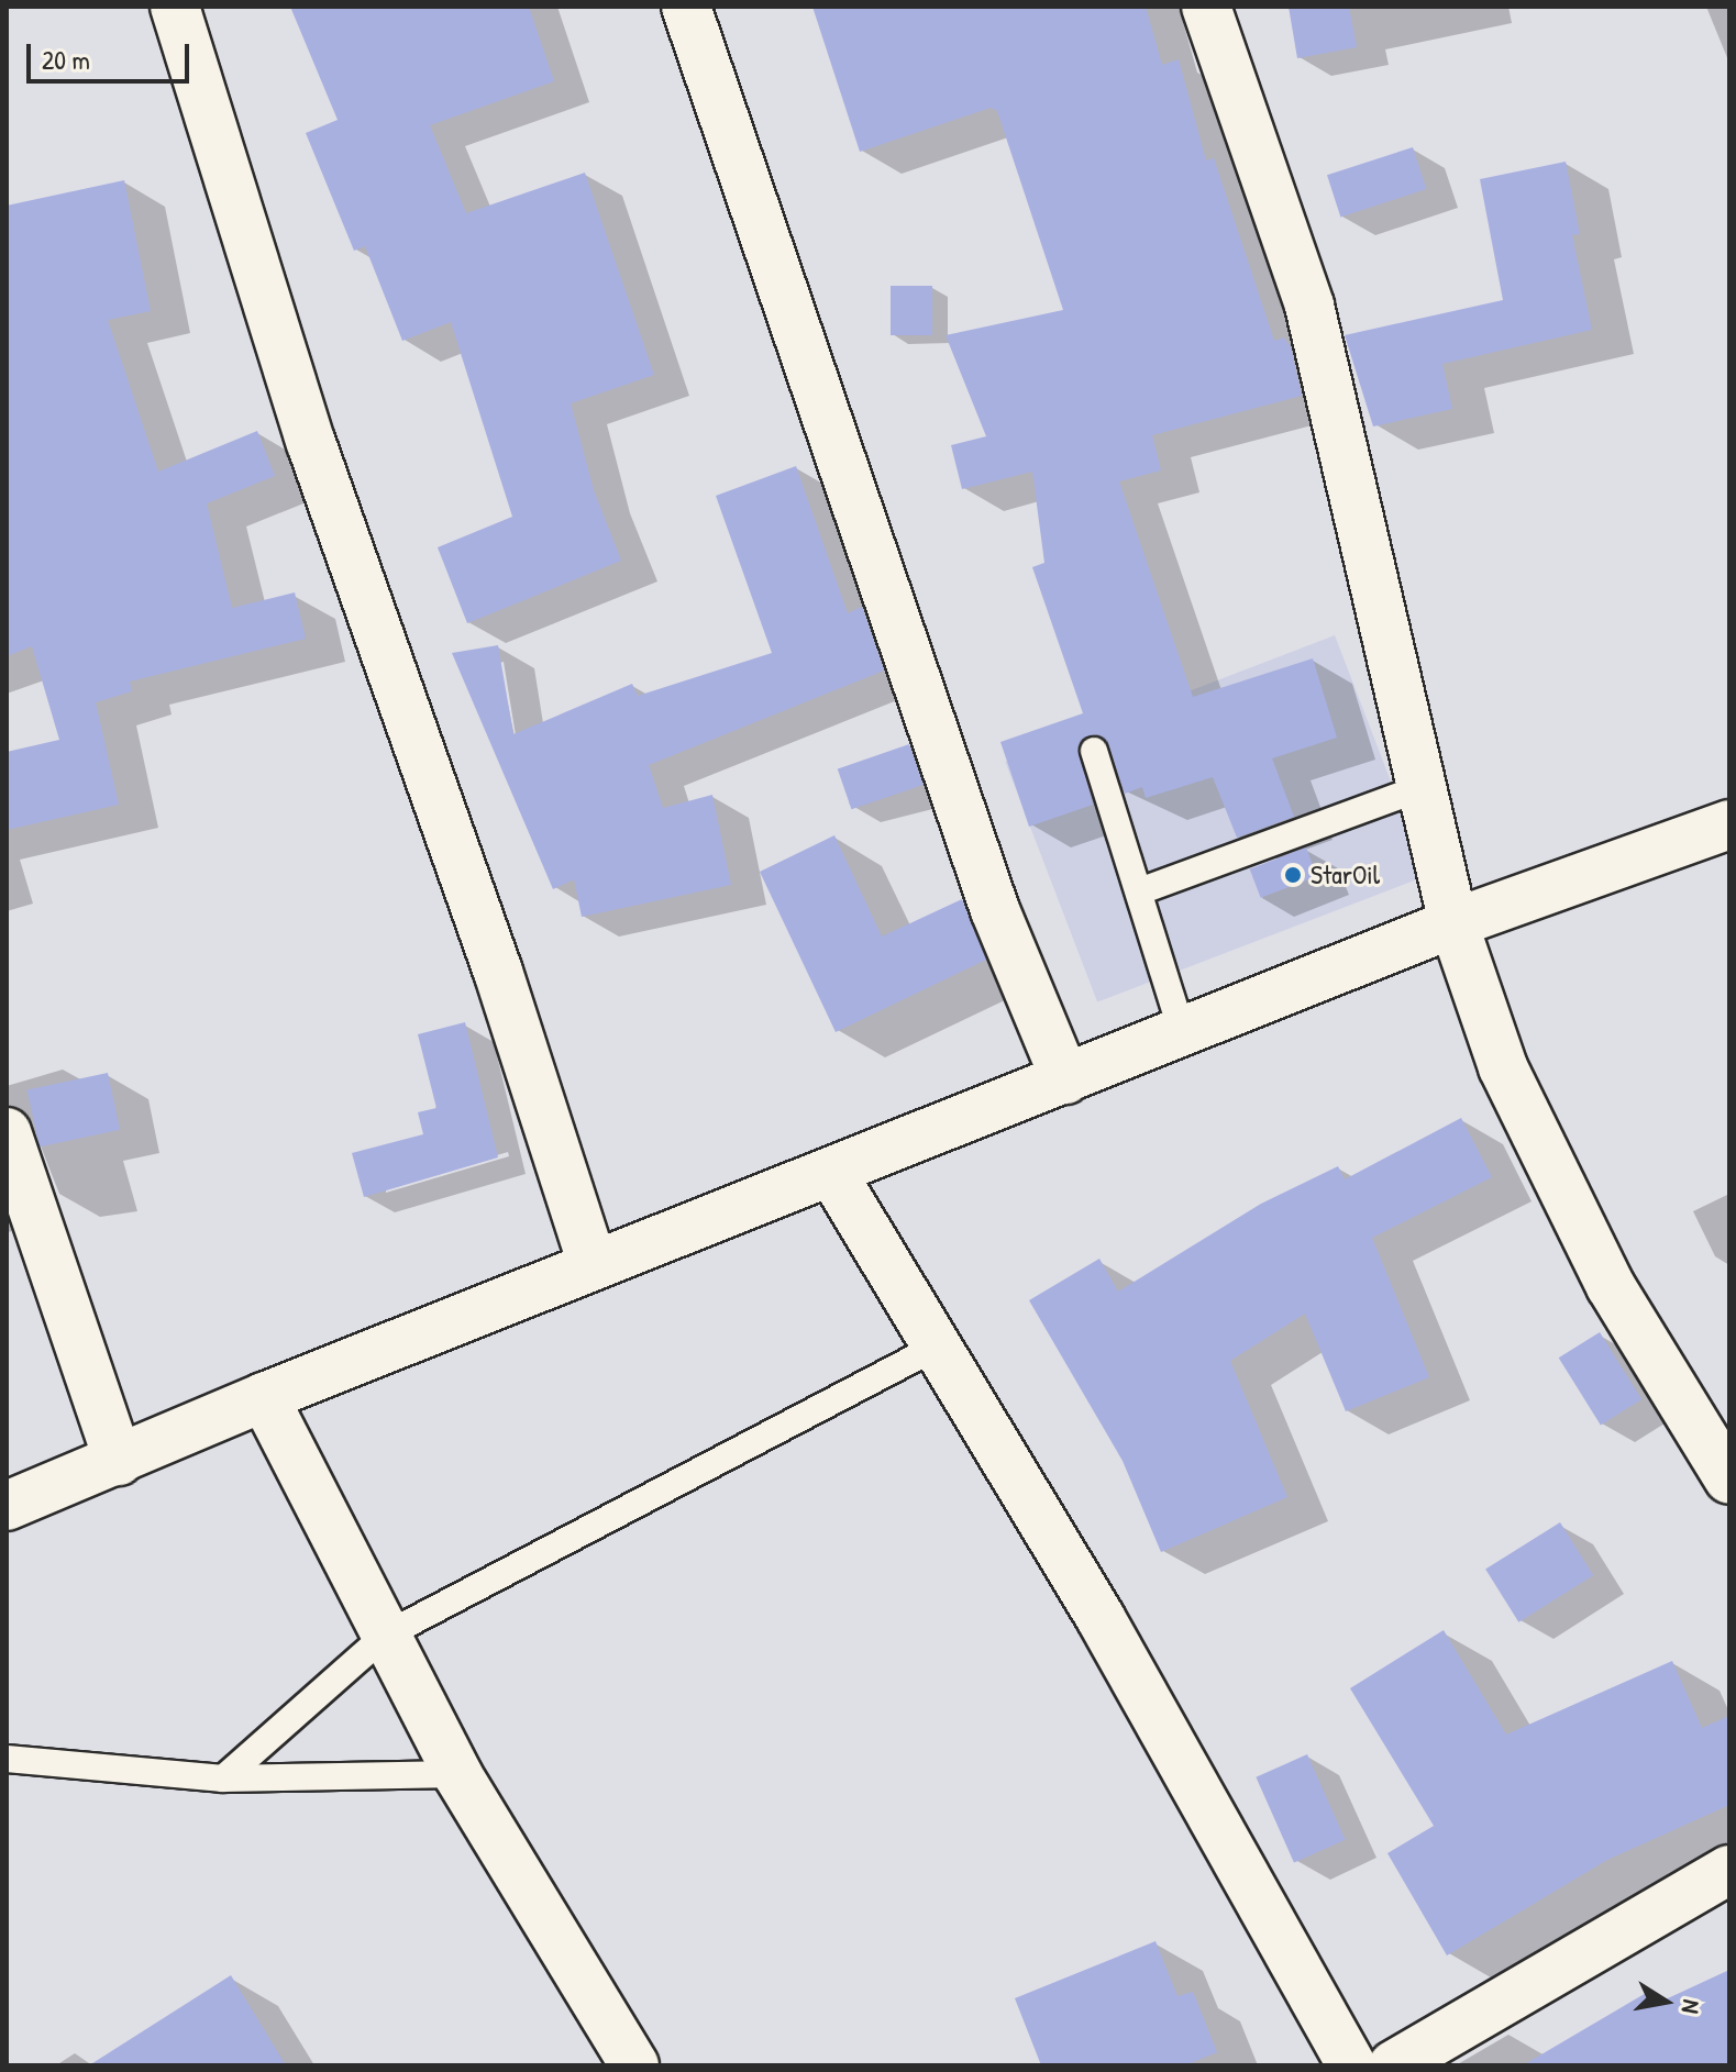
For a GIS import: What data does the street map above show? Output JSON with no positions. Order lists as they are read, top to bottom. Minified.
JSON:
{"places":["StarOil"],"scale_bar":"20 m","north":"right"}
